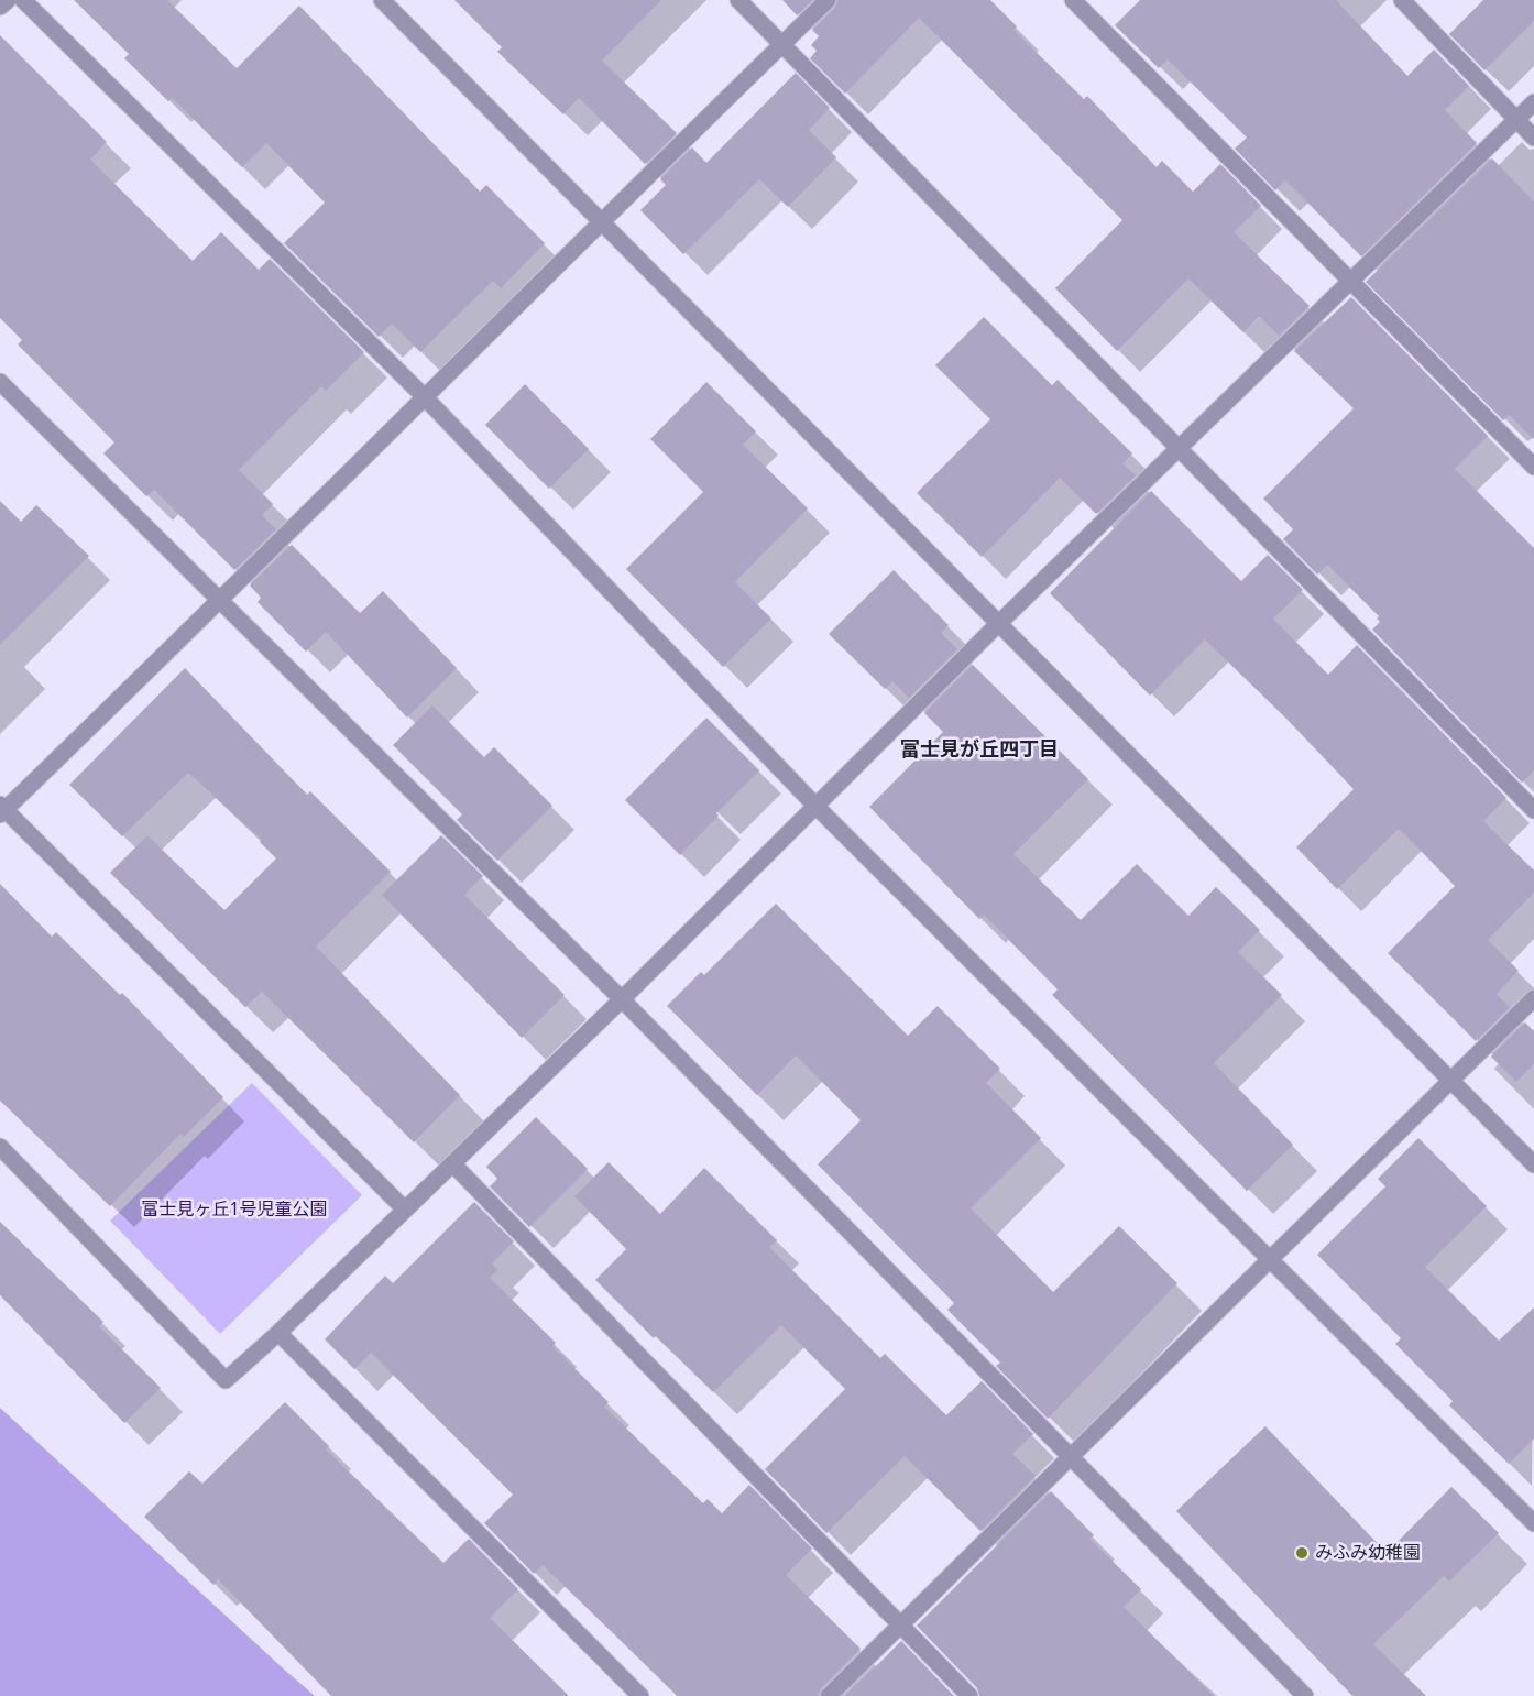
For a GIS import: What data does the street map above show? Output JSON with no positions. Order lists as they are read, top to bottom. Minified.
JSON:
{"districts":["富士見が丘四丁目"],"parks":["富士見ヶ丘1号児童公園"],"places":["みふみ幼稚園"]}
